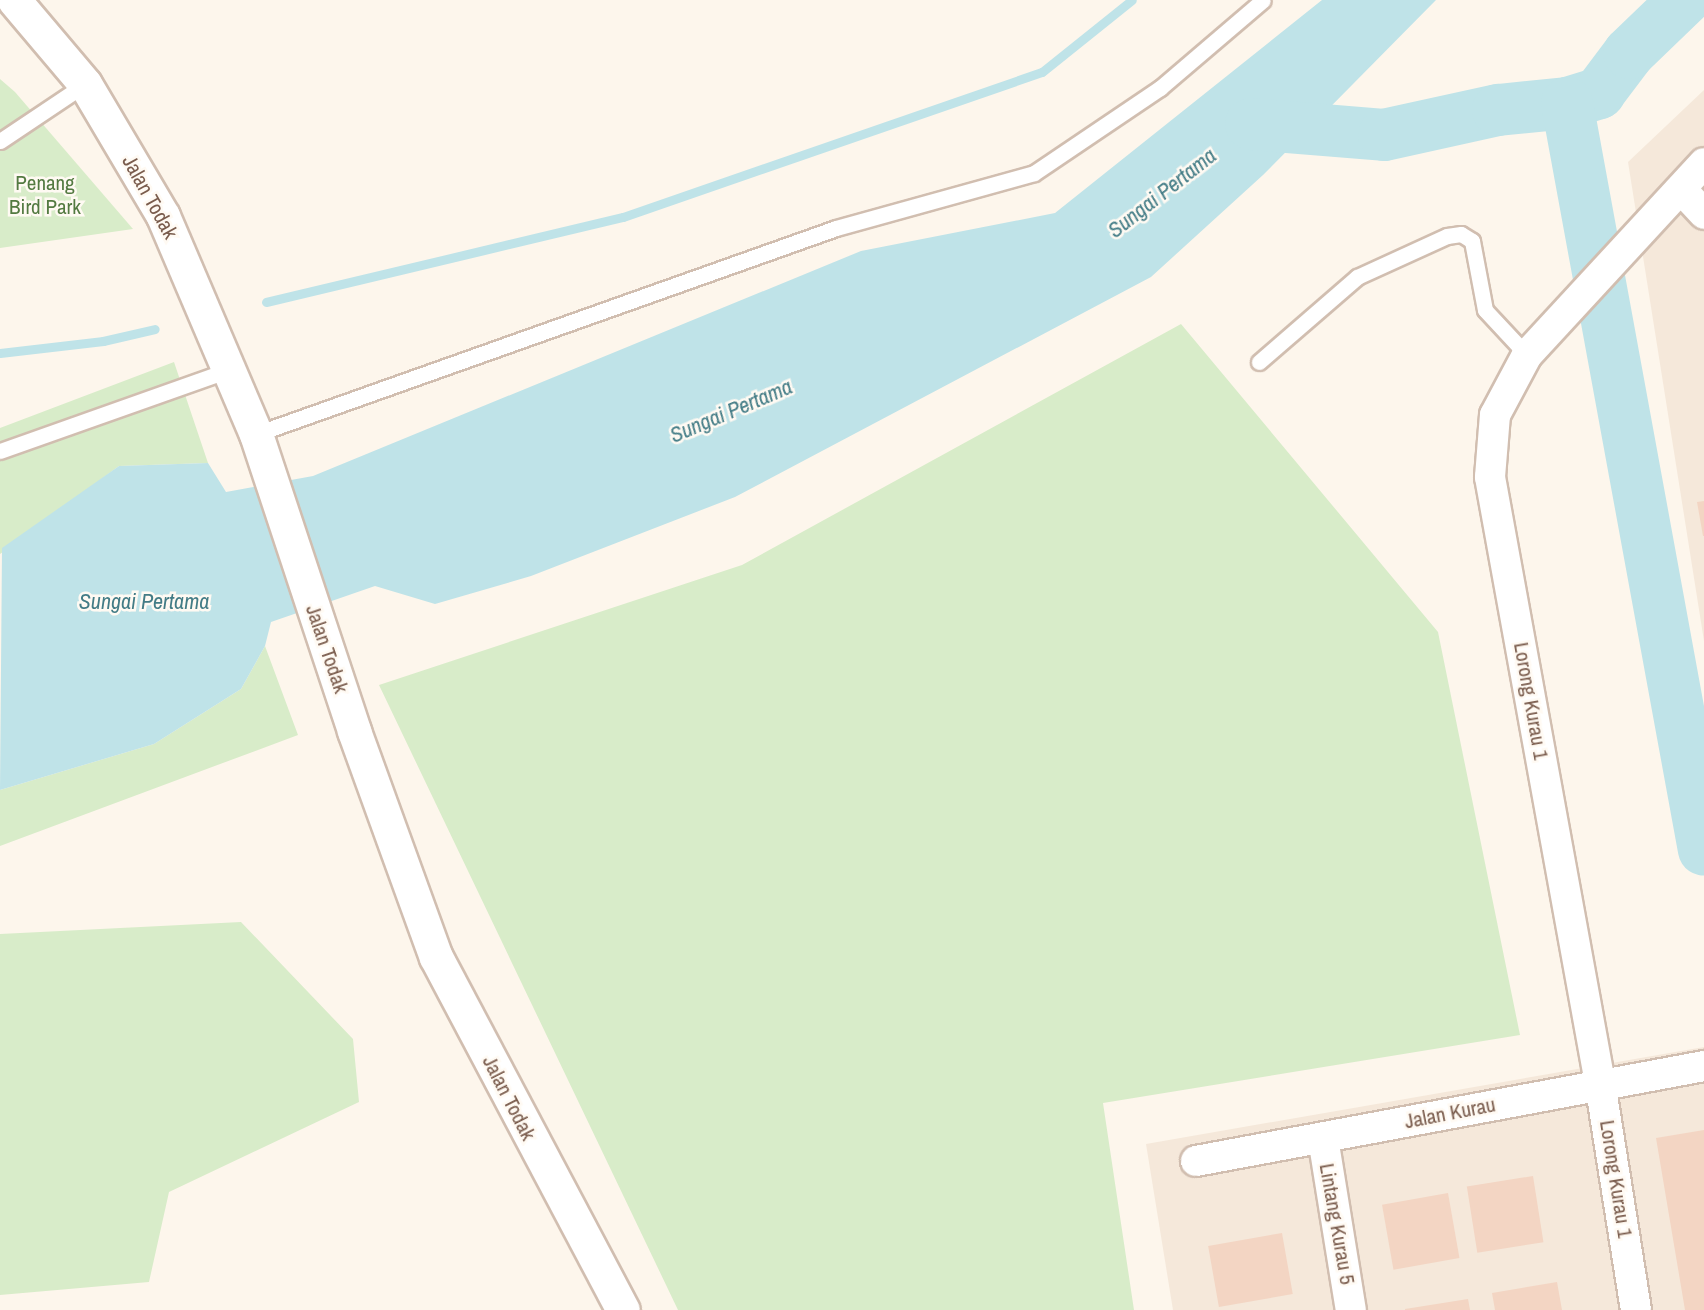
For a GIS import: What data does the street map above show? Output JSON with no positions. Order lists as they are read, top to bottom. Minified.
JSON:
{"streets":{"main road":["Jalan Todak"],"street":["Lorong Kurau 1","Jalan Kurau","Lintang Kurau 5"]},"crossings":[["Lorong Kurau 1","Jalan Kurau"],["Jalan Kurau","Lintang Kurau 5"]],"water":["Sungai Pertama"],"parks":["Penang Bird Park"]}
